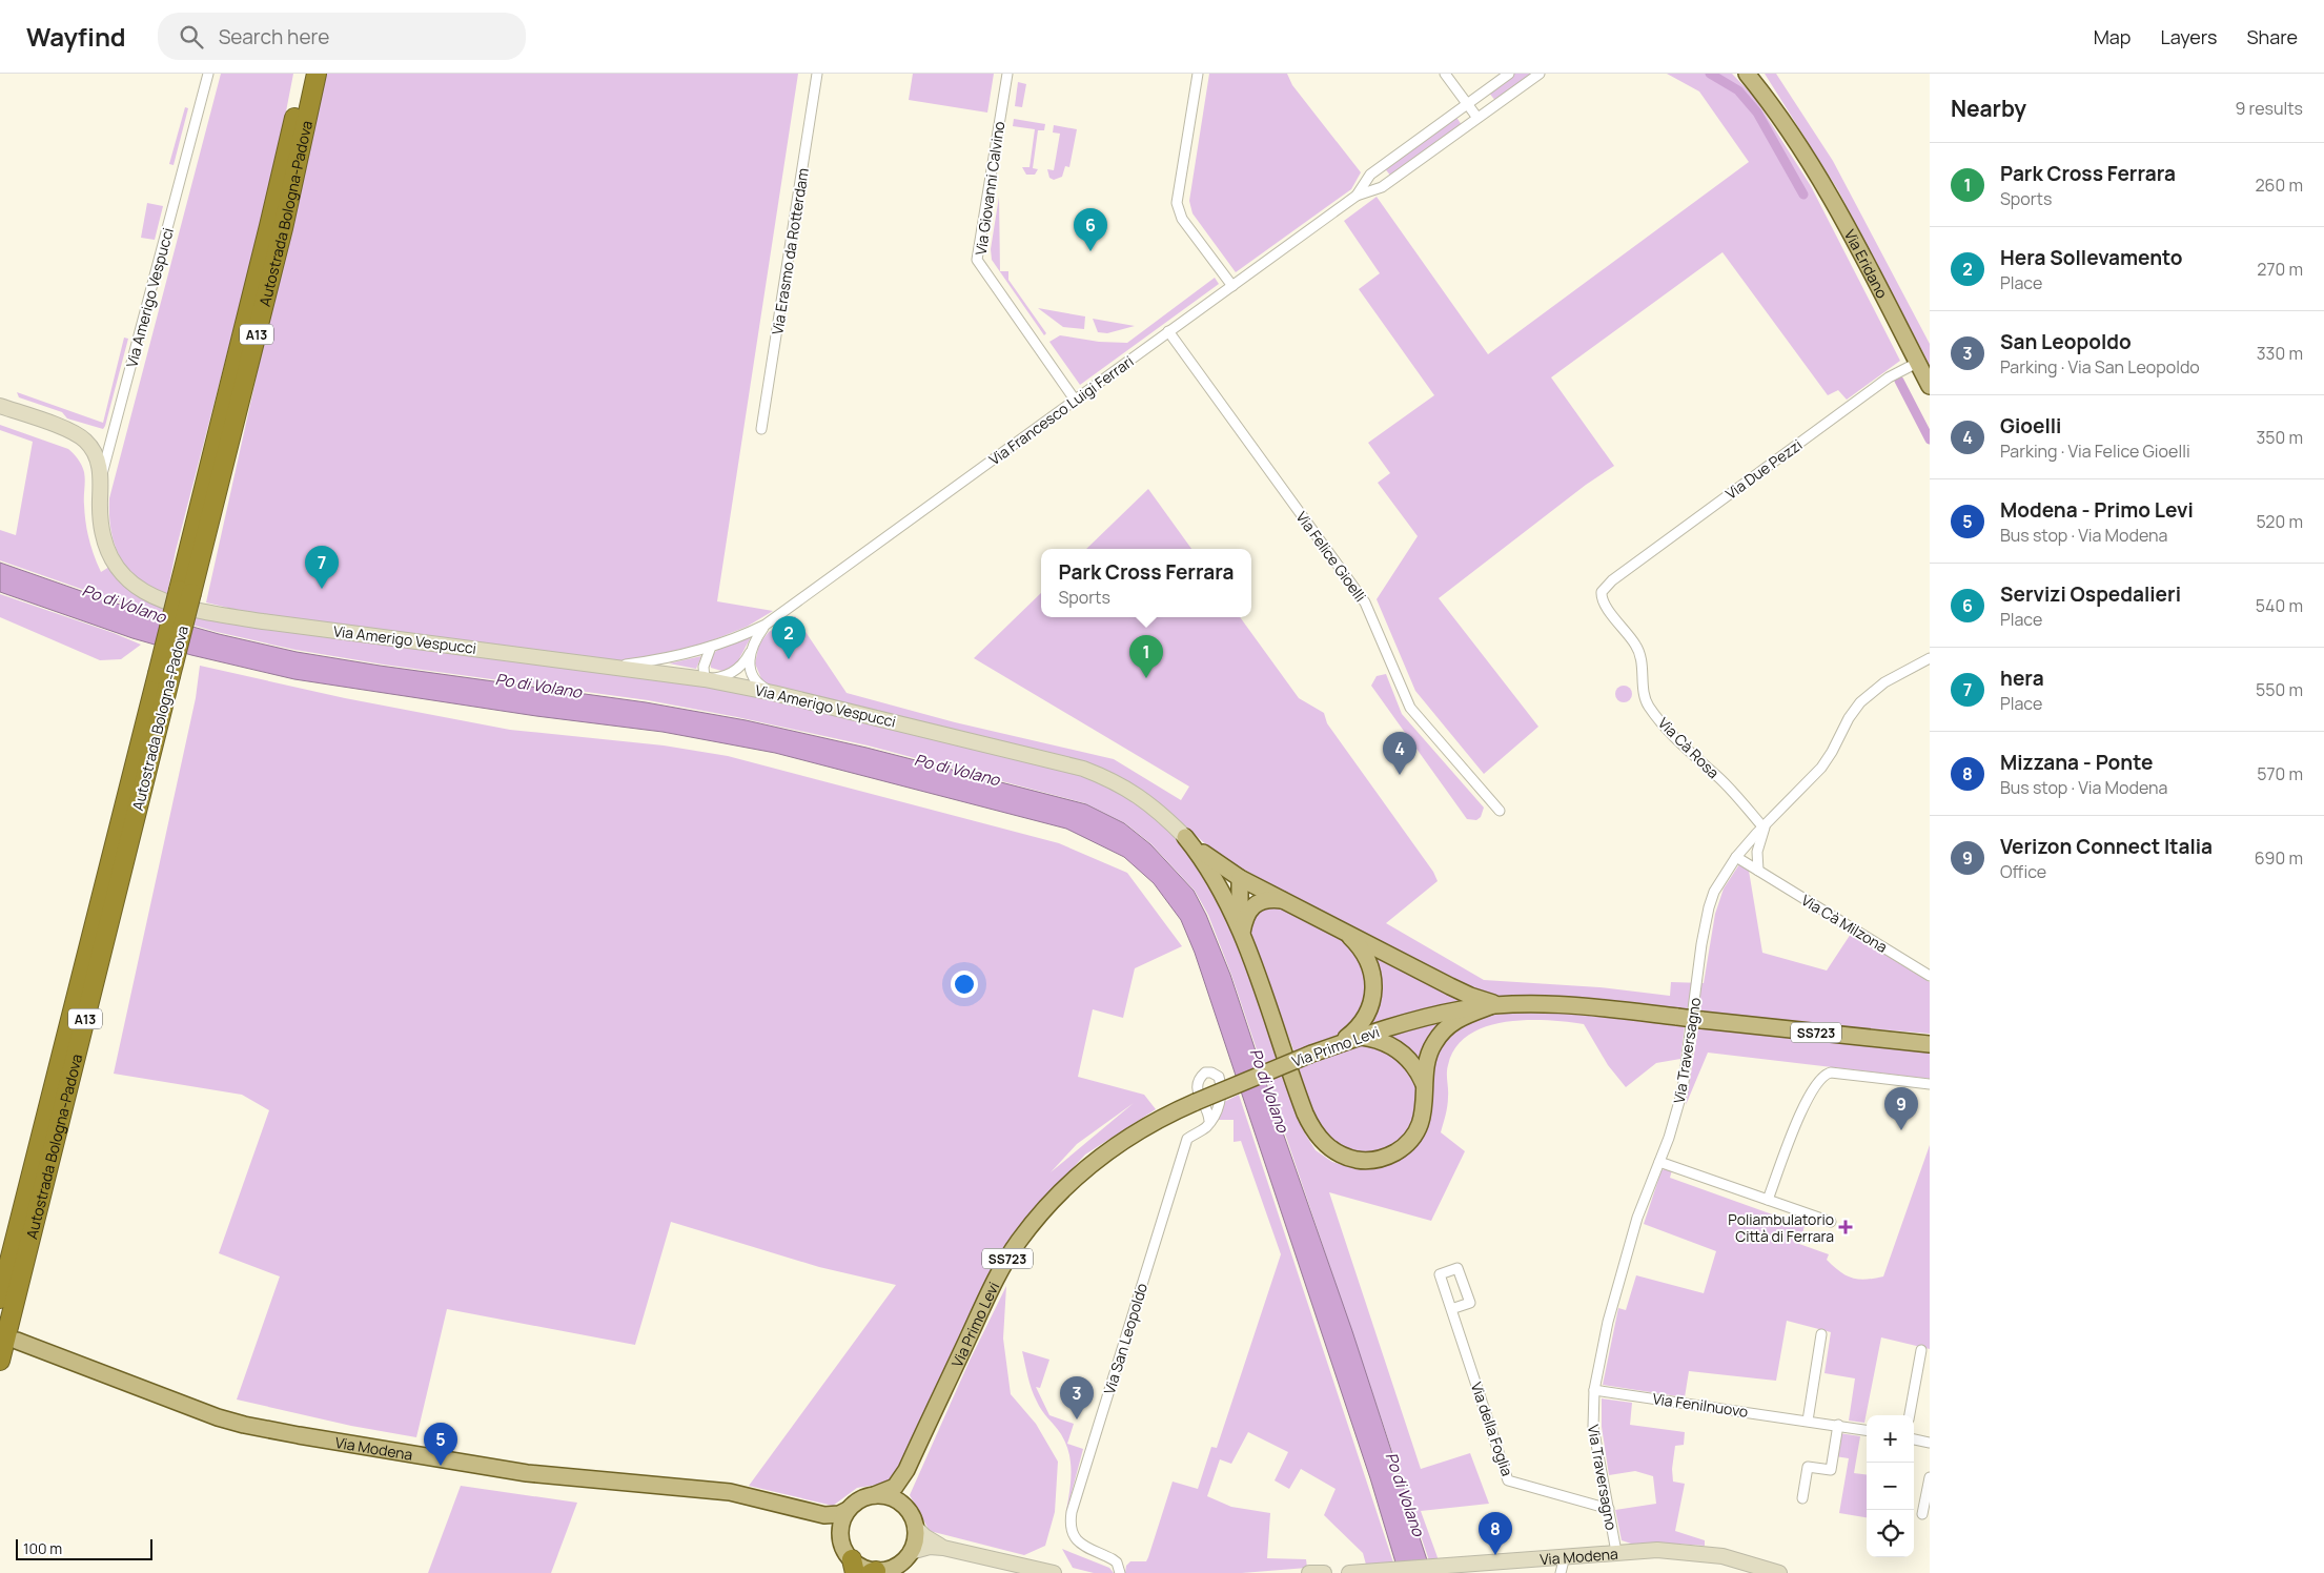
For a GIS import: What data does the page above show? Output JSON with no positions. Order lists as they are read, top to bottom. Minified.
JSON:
{"streets":{"highway":["Autostrada Bologna-Padova","A13"],"main road":["Via Eridano","Via Amerigo Vespucci","SS723","Via Primo Levi","Via Modena"],"street":["Via Giovanni Calvino","Via Erasmo da Rotterdam","Via Francesco Luigi Ferrari","Via Due Pezzi","Via Felice Gioelli","Via Cà Rosa","Via Cà Milzona","Via Traversagno","Via San Leopoldo","Via Fenilnuovo","Via della Foglia"]},"crossings":[["Via Giovanni Calvino","Via Francesco Luigi Ferrari"],["Via Eridano","Via Due Pezzi"],["Via Amerigo Vespucci","Via Francesco Luigi Ferrari"],["Via Francesco Luigi Ferrari","Via Felice Gioelli"],["Via Due Pezzi","Via Cà Rosa"],["Via Cà Rosa","Via Traversagno"],["Via Cà Milzona","Via Traversagno"],["SS723","Via Primo Levi"],["SS723","Via Modena"],["Via Traversagno","Via Fenilnuovo"],["Via Traversagno","Via della Foglia"],["Via Traversagno","Via Modena"]],"water":["Po di Volano"],"places":{"health":["Poliambulatorio Città di Ferrara"]},"scale_bar":"100 m","page":{"header":"Wayfind","search":"Search here","nav":["Map","Layers","Share"],"heading":["Nearby","9 results"],"list":[{"mark":"1","name":"Park Cross Ferrara","note":"Sports","value":"260 m"},{"mark":"2","name":"Hera Sollevamento","note":"Place","value":"270 m"},{"mark":"3","name":"San Leopoldo","note":"Parking · Via San Leopoldo","value":"330 m"},{"mark":"4","name":"Gioelli","note":"Parking · Via Felice Gioelli","value":"350 m"},{"mark":"5","name":"Modena - Primo Levi","note":"Bus stop · Via Modena","value":"520 m"},{"mark":"6","name":"Servizi Ospedalieri","note":"Place","value":"540 m"},{"mark":"7","name":"hera","note":"Place","value":"550 m"},{"mark":"8","name":"Mizzana - Ponte","note":"Bus stop · Via Modena","value":"570 m"},{"mark":"9","name":"Verizon Connect Italia","note":"Office","value":"690 m"}],"pins":["6","7","2","1","4","9","3","5","8"],"popup":["Park Cross Ferrara","Sports"],"map_buttons":["+","−"],"scale":"100 m"}}
